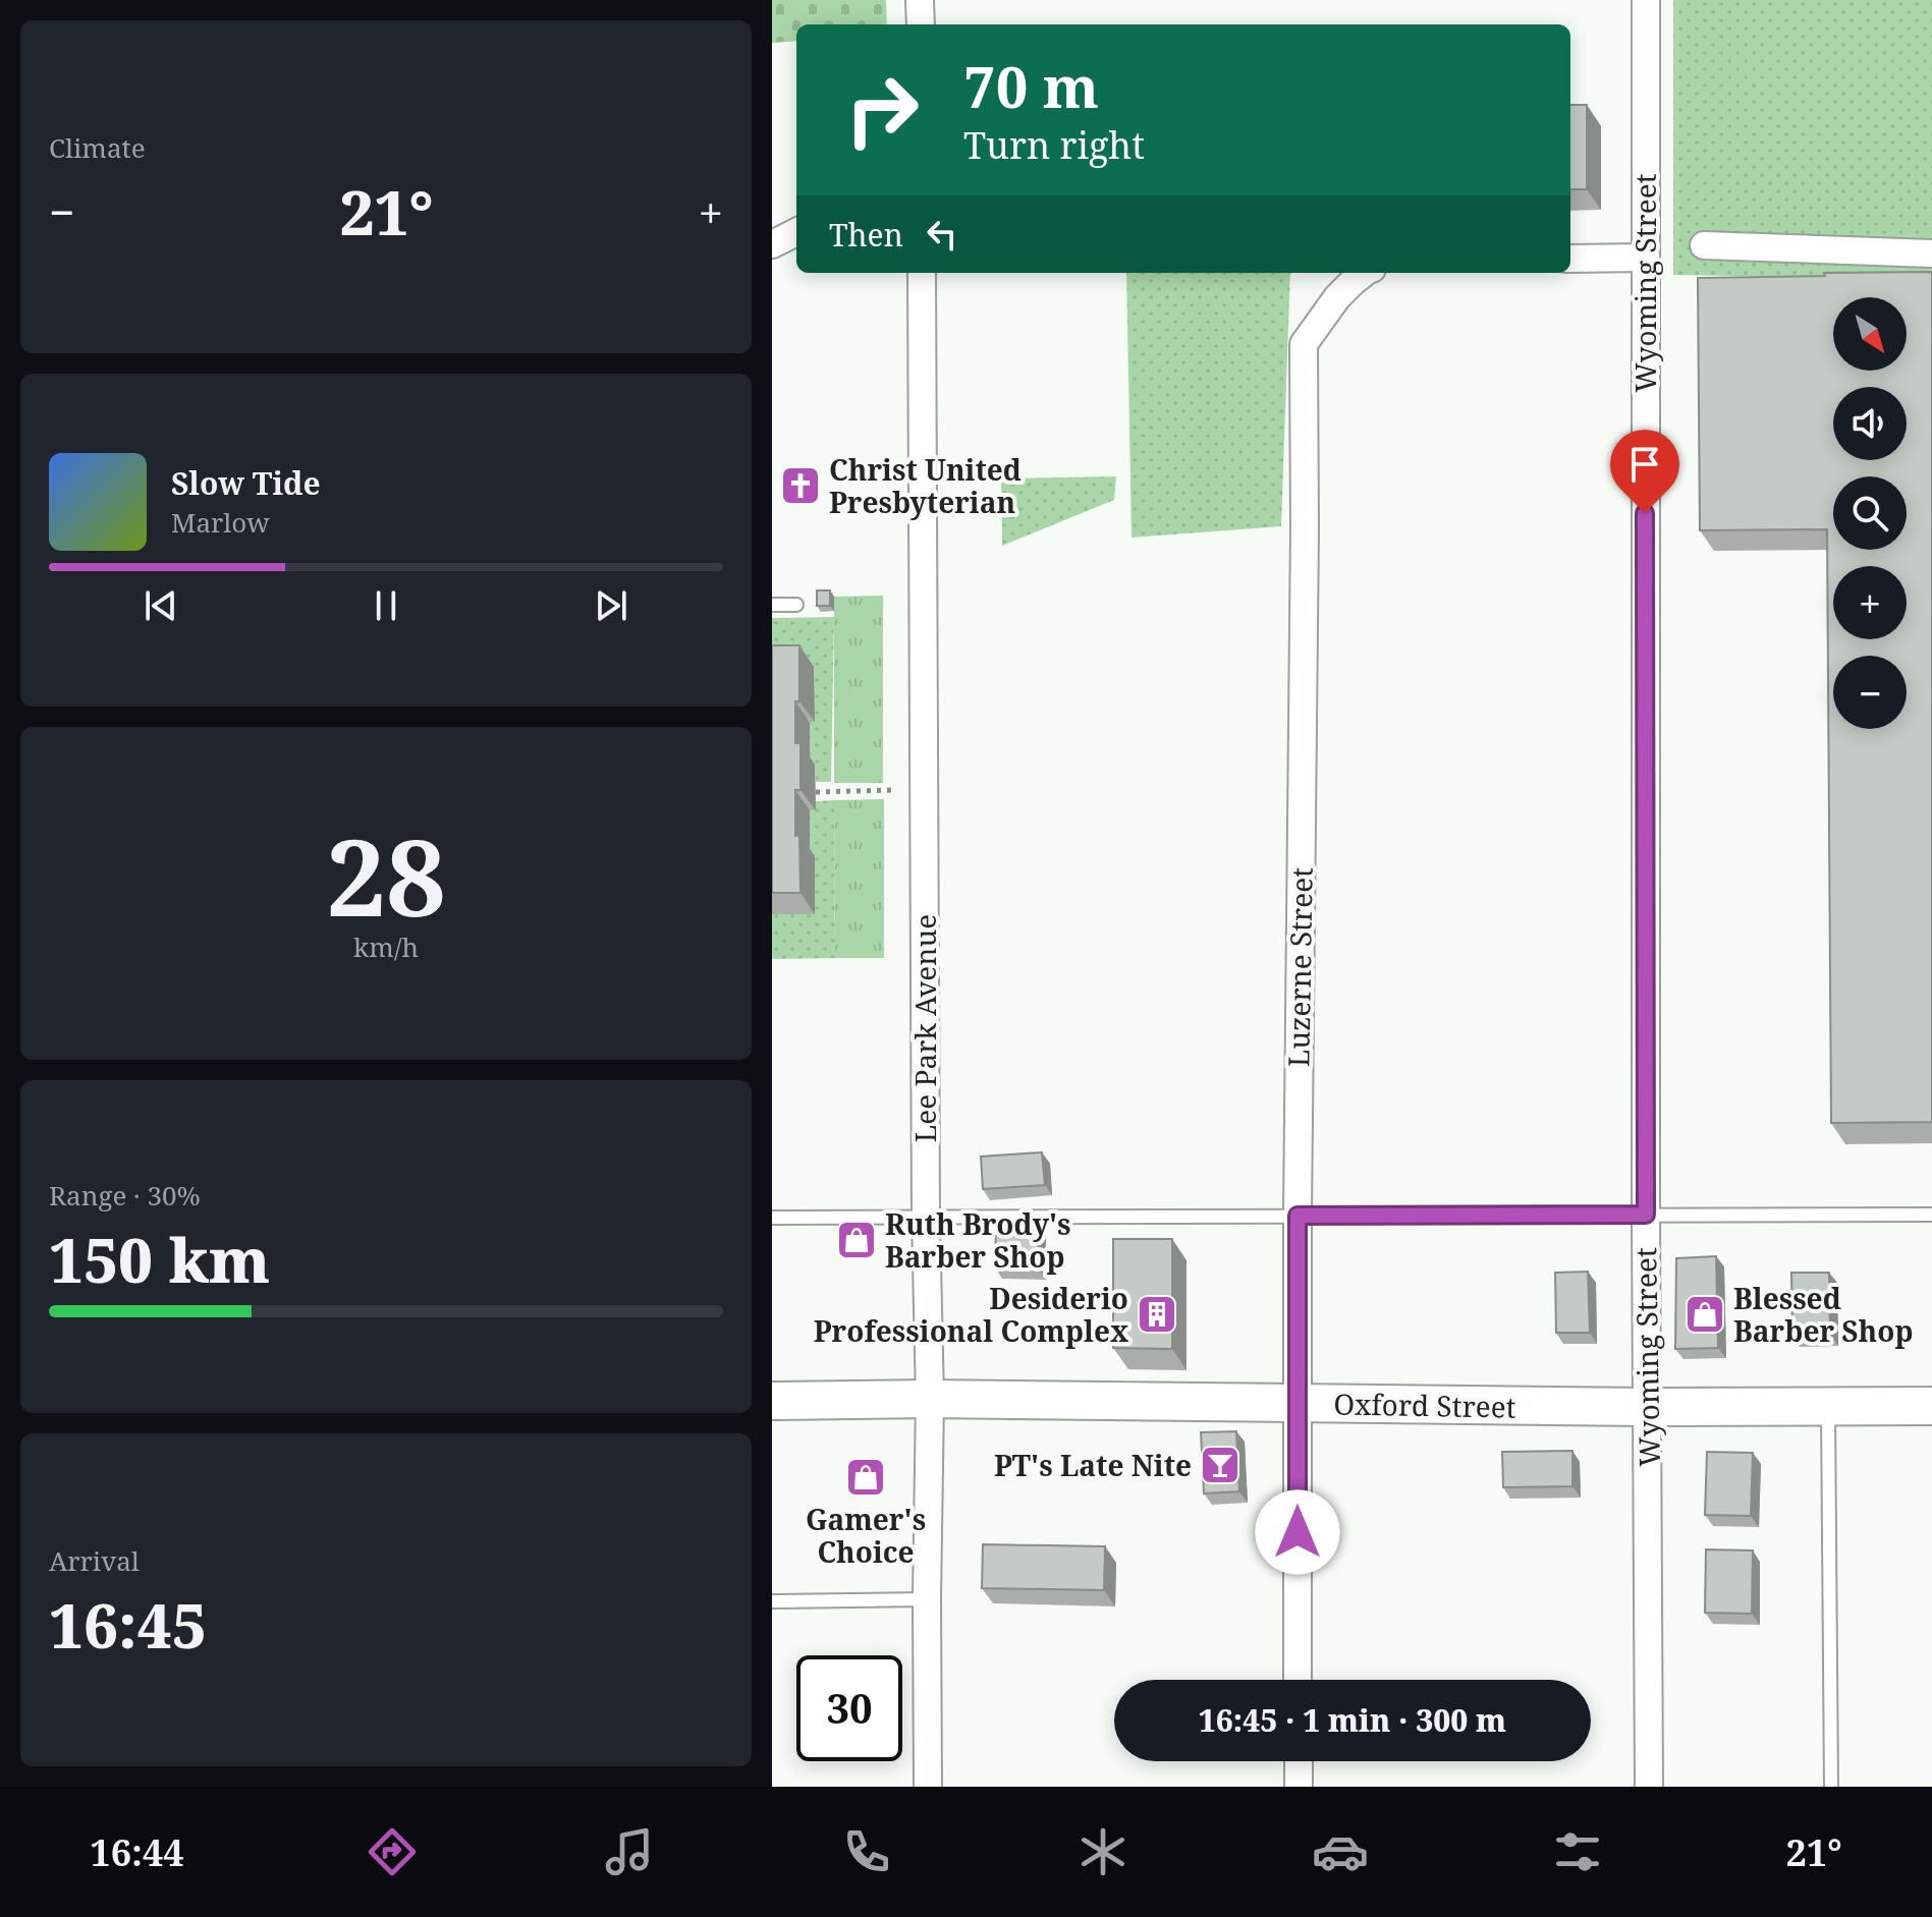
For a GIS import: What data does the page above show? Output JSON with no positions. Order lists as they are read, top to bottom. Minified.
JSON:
{"streets":{"street":["Wyoming Street","Luzerne Street","Lee Park Avenue","Oxford Street"]},"crossings":[["Wyoming Street","Oxford Street"],["Luzerne Street","Oxford Street"],["Lee Park Avenue","Oxford Street"]],"places":{"church":["Christ United Presbyterian"],"shop":["Ruth Brody's Barber Shop","Blessed Barber Shop","Gamer's Choice"],"building":["Desiderio Professional Complex"],"bar":["PT's Late Nite"]},"north":"bottom right","page":{"tile":["Climate",["28","km/h"],["Range · 30%","150 km"],["Arrival","16:45"]],"turn":["70 m","Turn right"],"heat":["−","21°","+"],"then":"Then","map_buttons":["+","−"],"song":["Slow Tide","Marlow"],"limit":"30","trip":"16:45 · 1 min · 300 m","tabs":["16:44","21°"]}}
